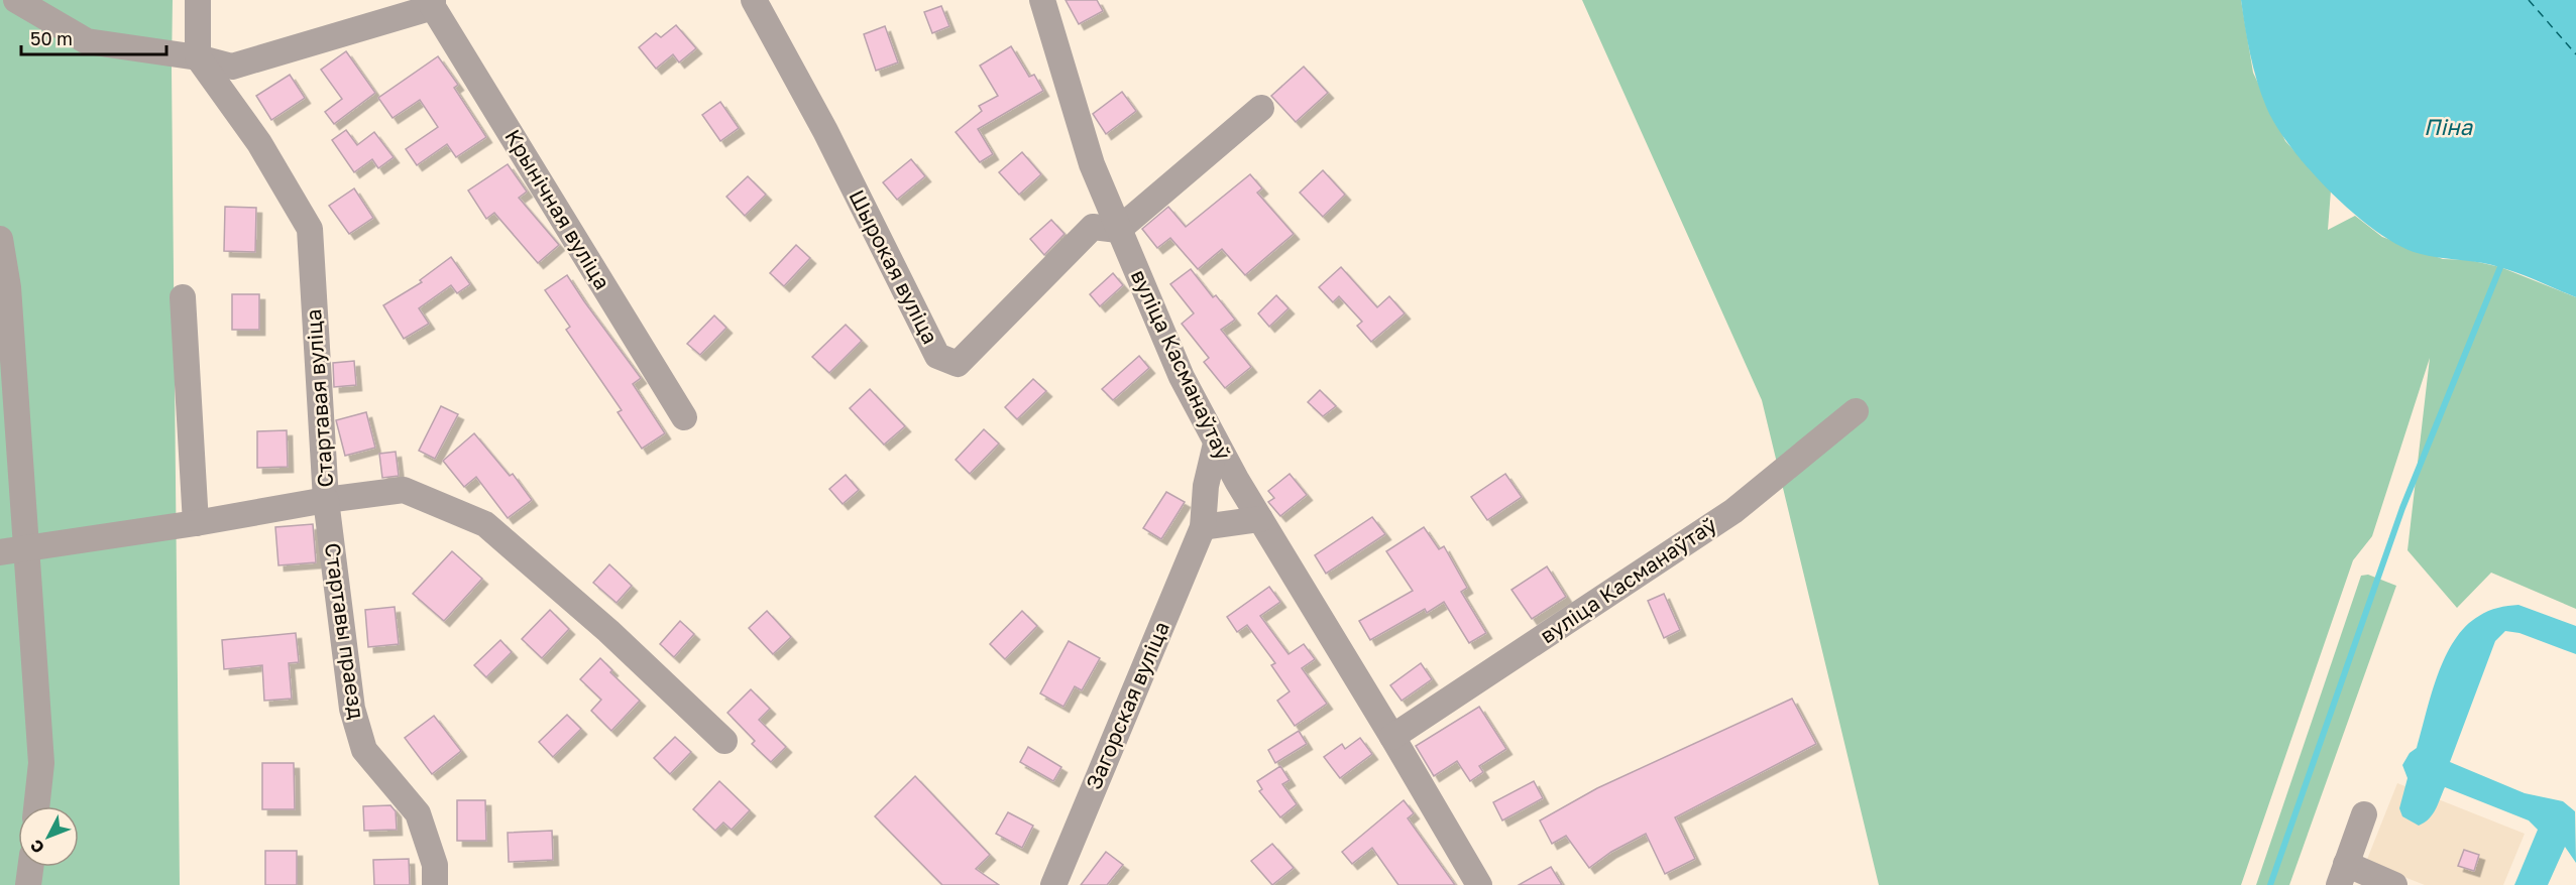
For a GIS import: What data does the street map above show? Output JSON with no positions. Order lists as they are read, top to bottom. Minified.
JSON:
{"streets":{"street":["Крынічная вуліца","Шырокая вуліца","вуліца Касманаўтаў","Стартавая вуліца","Стартавы праезд","Загорская вуліца"]},"crossings":[["Шырокая вуліца","вуліца Касманаўтаў"],["вуліца Касманаўтаў","Загорская вуліца"],["Стартавая вуліца","Стартавы праезд"]],"water":["Піна"],"scale_bar":"50 m","north":"bottom left"}
